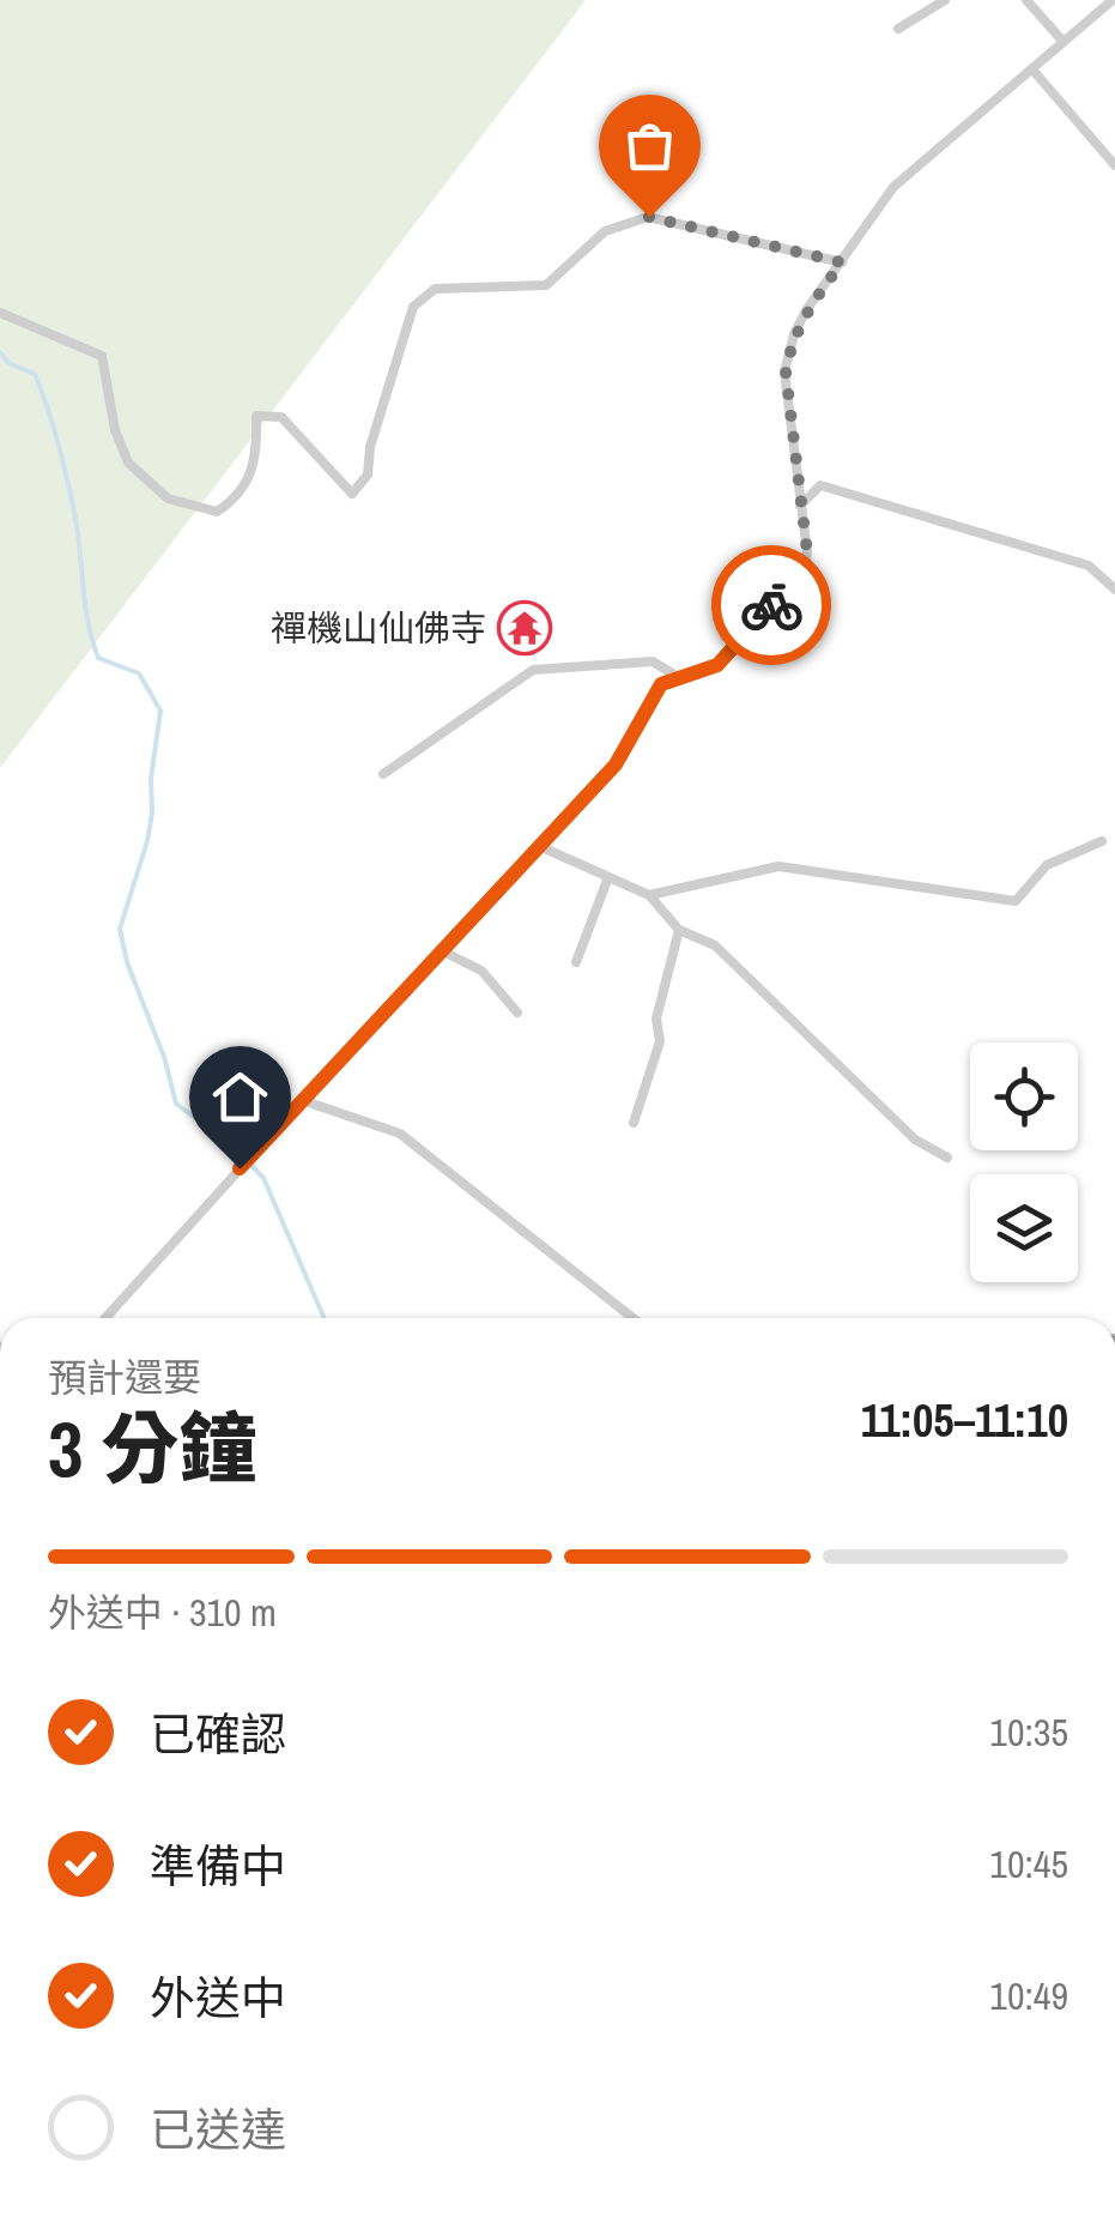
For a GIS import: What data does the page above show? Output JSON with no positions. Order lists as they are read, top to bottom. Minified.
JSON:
{"places":{"temple":["禪機山仙佛寺"]},"page":{"heading":["3 分鐘","預計還要","11:05–11:10"],"bar":"外送中 · 310 m","list":[["已確認","10:35"],["準備中","10:45"],["外送中","10:49"],"已送達"]}}
